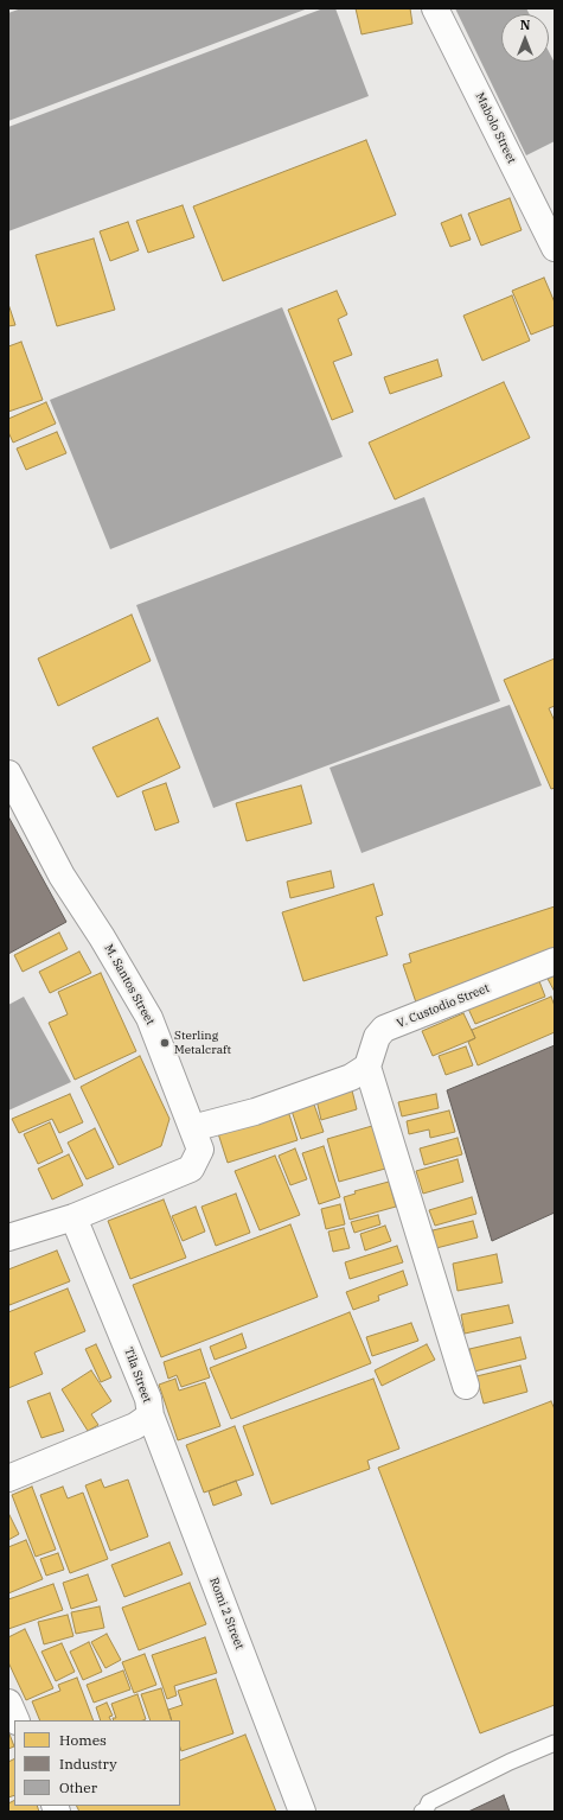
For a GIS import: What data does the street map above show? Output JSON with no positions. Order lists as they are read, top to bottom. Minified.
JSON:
{"streets":{"street":["Mabolo Street","M. Santos Street","V. Custodio Street","Tila Street","Romi 2 Street"]},"crossings":[["M. Santos Street","Tila Street"],["Tila Street","Romi 2 Street"]],"places":["Sterling Metalcraft"],"legend":["Homes","Industry","Other"],"north":"top"}
